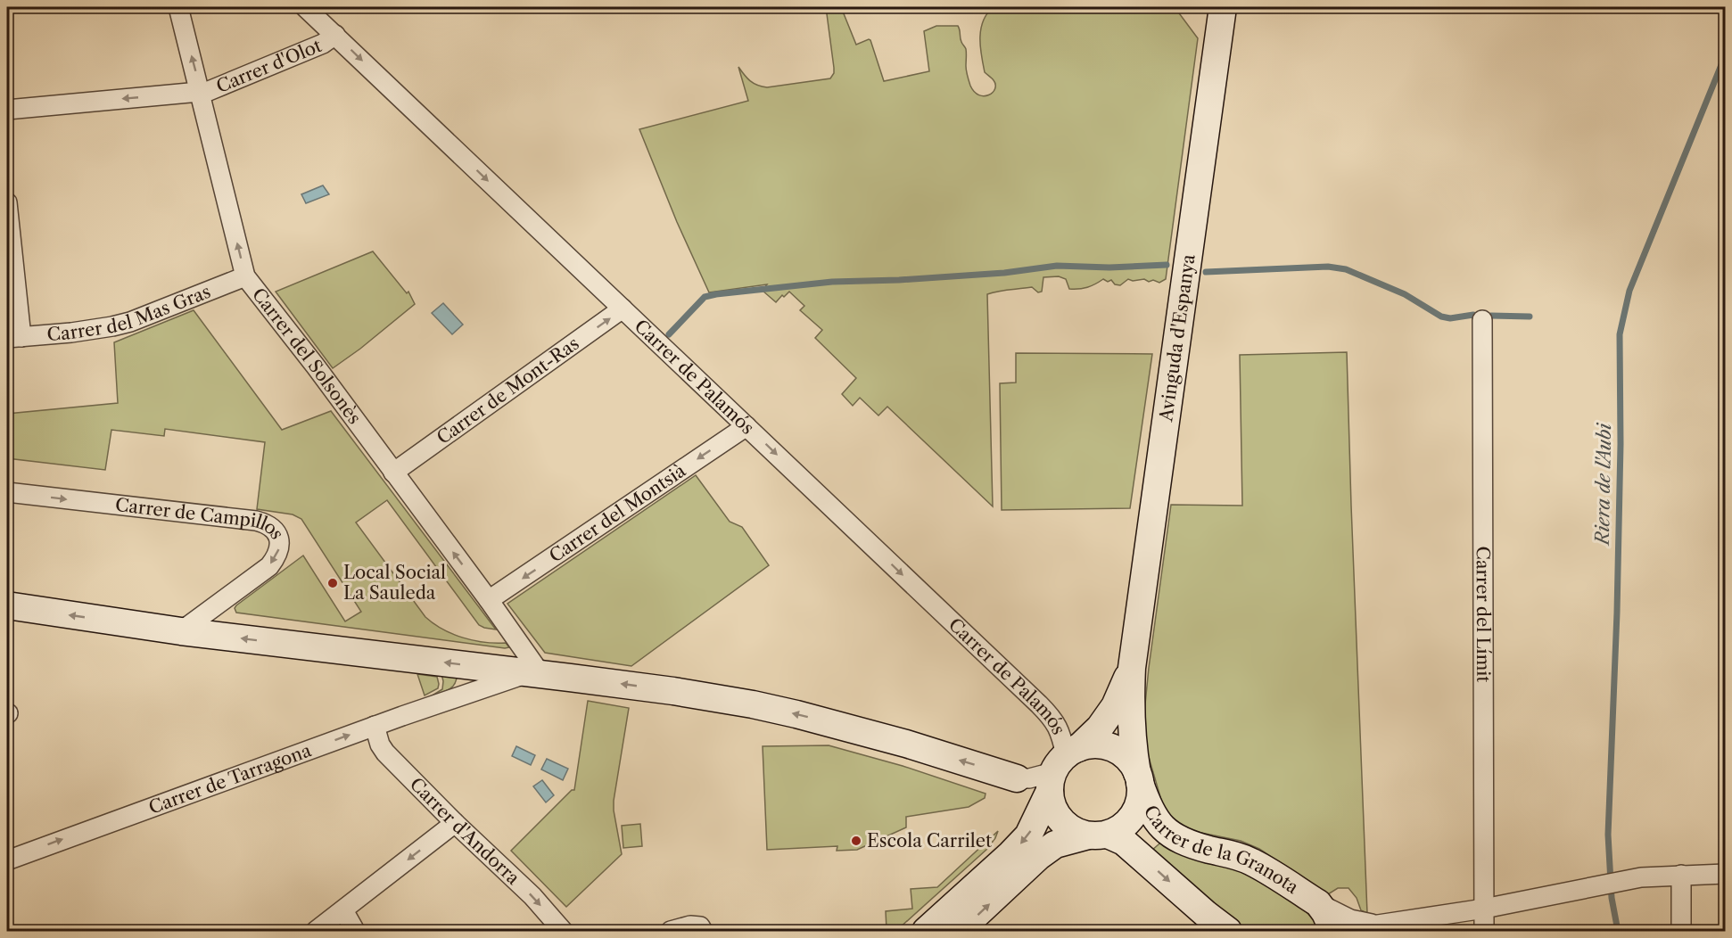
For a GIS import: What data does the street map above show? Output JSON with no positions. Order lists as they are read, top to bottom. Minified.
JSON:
{"streets":{"main road":["Avinguda d'Espanya","Carrer de la Granota"],"street":["Carrer d'Olot","Carrer del Mas Gras","Carrer del Solsonès","Carrer de Palamós","Carrer de Mont-Ras","Carrer del Montsià","Carrer de Campillos","Carrer del Límit","Carrer de Tarragona","Carrer d'Andorra"]},"crossings":[["Carrer d'Olot","Carrer del Solsonès"],["Carrer d'Olot","Carrer de Palamós"],["Carrer del Mas Gras","Carrer del Solsonès"],["Avinguda d'Espanya","Carrer de Palamós"],["Avinguda d'Espanya","Carrer de la Granota"],["Carrer del Solsonès","Carrer de Mont-Ras"],["Carrer del Solsonès","Carrer del Montsià"],["Carrer del Solsonès","Carrer de Tarragona"],["Carrer de Palamós","Carrer de Mont-Ras"],["Carrer de Palamós","Carrer del Montsià"],["Carrer de Palamós","Carrer de la Granota"],["Carrer de Tarragona","Carrer d'Andorra"]],"one_way":["Carrer d'Olot","Carrer del Solsonès","Carrer de Palamós","Carrer de Mont-Ras","Carrer del Montsià","Carrer de Tarragona","Carrer d'Andorra"],"water":["Riera de l'Aubi"],"places":["Local Social La Sauleda","Escola Carrilet"]}
